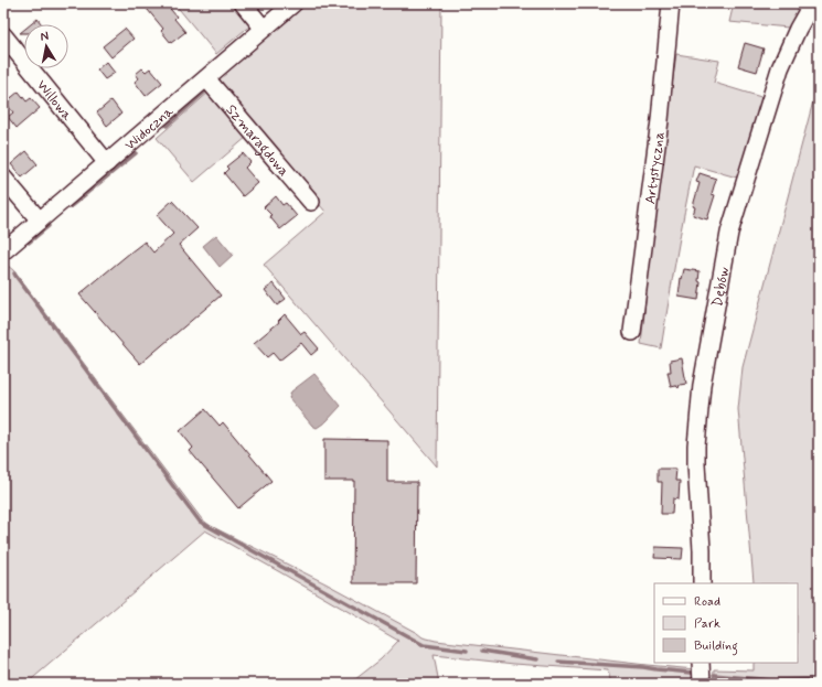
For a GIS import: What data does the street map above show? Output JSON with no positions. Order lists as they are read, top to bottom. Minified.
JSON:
{"streets":{"street":["Willowa","Widoczna","Szmaragdowa","Artystyczna","Dębów"]},"crossings":[["Willowa","Widoczna"],["Widoczna","Szmaragdowa"]],"legend":["Road","Park","Building"],"north":"top"}
